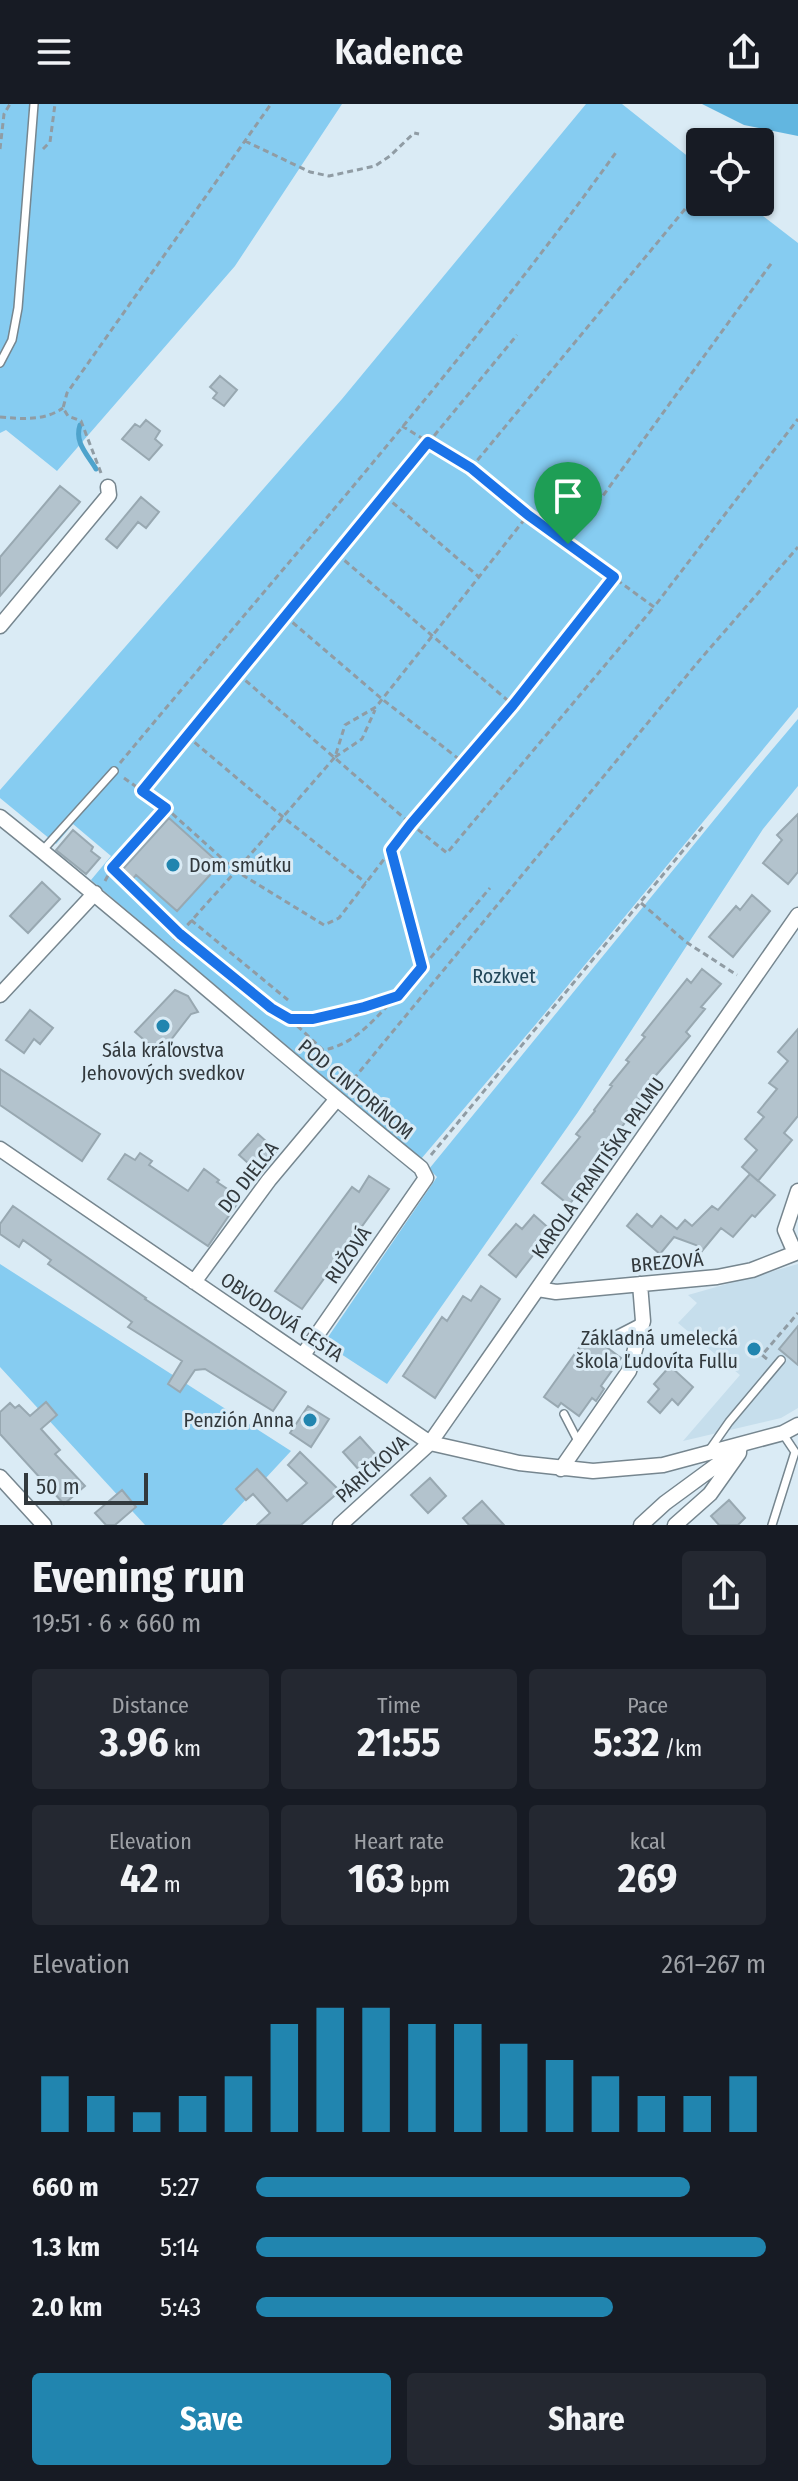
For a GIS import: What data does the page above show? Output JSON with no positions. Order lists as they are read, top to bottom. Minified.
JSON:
{"streets":{"street":["POD CINTORÍNOM","KAROLA FRANTIŠKA PALMU","DO DIELCA","RUŽOVÁ","BREZOVÁ","OBVODOVÁ CESTA","PÁRIČKOVA"]},"crossings":[["POD CINTORÍNOM","DO DIELCA"],["POD CINTORÍNOM","RUŽOVÁ"],["KAROLA FRANTIŠKA PALMU","BREZOVÁ"],["KAROLA FRANTIŠKA PALMU","OBVODOVÁ CESTA"],["KAROLA FRANTIŠKA PALMU","PÁRIČKOVA"],["DO DIELCA","OBVODOVÁ CESTA"],["RUŽOVÁ","OBVODOVÁ CESTA"],["OBVODOVÁ CESTA","PÁRIČKOVA"]],"parks":["Rozkvet"],"places":["Dom smútku","Sála kráľovstva Jehovových svedkov","Základná umelecká škola Ľudovíta Fullu","Penzión Anna"],"scale_bar":"50 m","page":{"header":"Kadence","scale":"50 m","heading":["Evening run","19:51 · 6 × 660 m"],"stats":[["Distance","3.96 km"],["Time","21:55"],["Pace","5:32 /km"],["Elevation","42 m"],["Heart rate","163 bpm"],["kcal","269"]],"chart":["Elevation","261–267 m"],"list":[{"name":"660 m","note":"5:27"},{"name":"1.3 km","note":"5:14"},{"name":"2.0 km","note":"5:43"}],"buttons":["Save","Share"]}}
